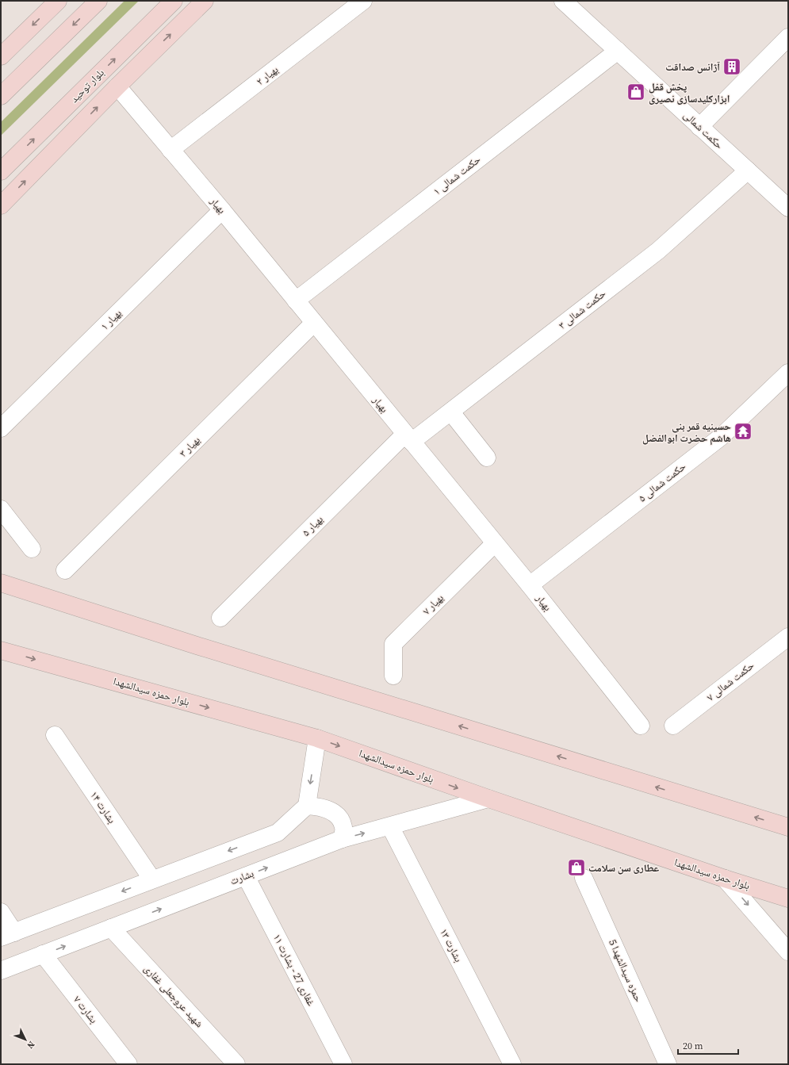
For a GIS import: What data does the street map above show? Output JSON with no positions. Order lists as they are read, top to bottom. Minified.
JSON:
{"streets":{"main road":["بلوار توحید","بلوار حمزه سیدالشهدا"],"street":["بهیار ۲","حکمت شمالی","حکمت شمالی ۱","بهیار","حکمت شمالی ۳","بهیار ۱","بهیار ۳","حکمت شمالی ۵","بهیار ۵","بهیار ۷","حکمت شمالی ۷","بشارت ۱۴","بشارت","بشارت ۱۳","غفاری 27 - بشارت ۱۱","حمزه سیدالشهدا 5","شهید عروجعلی غفاری","بشارت ۷"]},"crossings":[["بهیار ۲","بهیار"],["حکمت شمالی","حکمت شمالی ۱"],["حکمت شمالی","حکمت شمالی ۳"],["حکمت شمالی ۱","بهیار"],["بهیار","حکمت شمالی ۳"],["بهیار","بهیار ۱"],["بهیار","بهیار ۳"],["بهیار","حکمت شمالی ۵"],["بهیار","بهیار ۵"],["بهیار","بهیار ۷"],["حکمت شمالی ۳","بهیار ۵"],["بلوار حمزه سیدالشهدا","بشارت"],["بشارت","بشارت ۱۳"],["بشارت","غفاری 27 - بشارت ۱۱"],["بشارت","شهید عروجعلی غفاری"],["بشارت","بشارت ۷"]],"places":{"building":["آژانس صداقت"],"shop":["پخش قفل ابزارکلیدسازی نصیری","عطاری سن سلامت"],"temple":["حسینیه قمر بنی هاشم حضرت ابوالفضل"]},"scale_bar":"20 m","north":"bottom right"}
